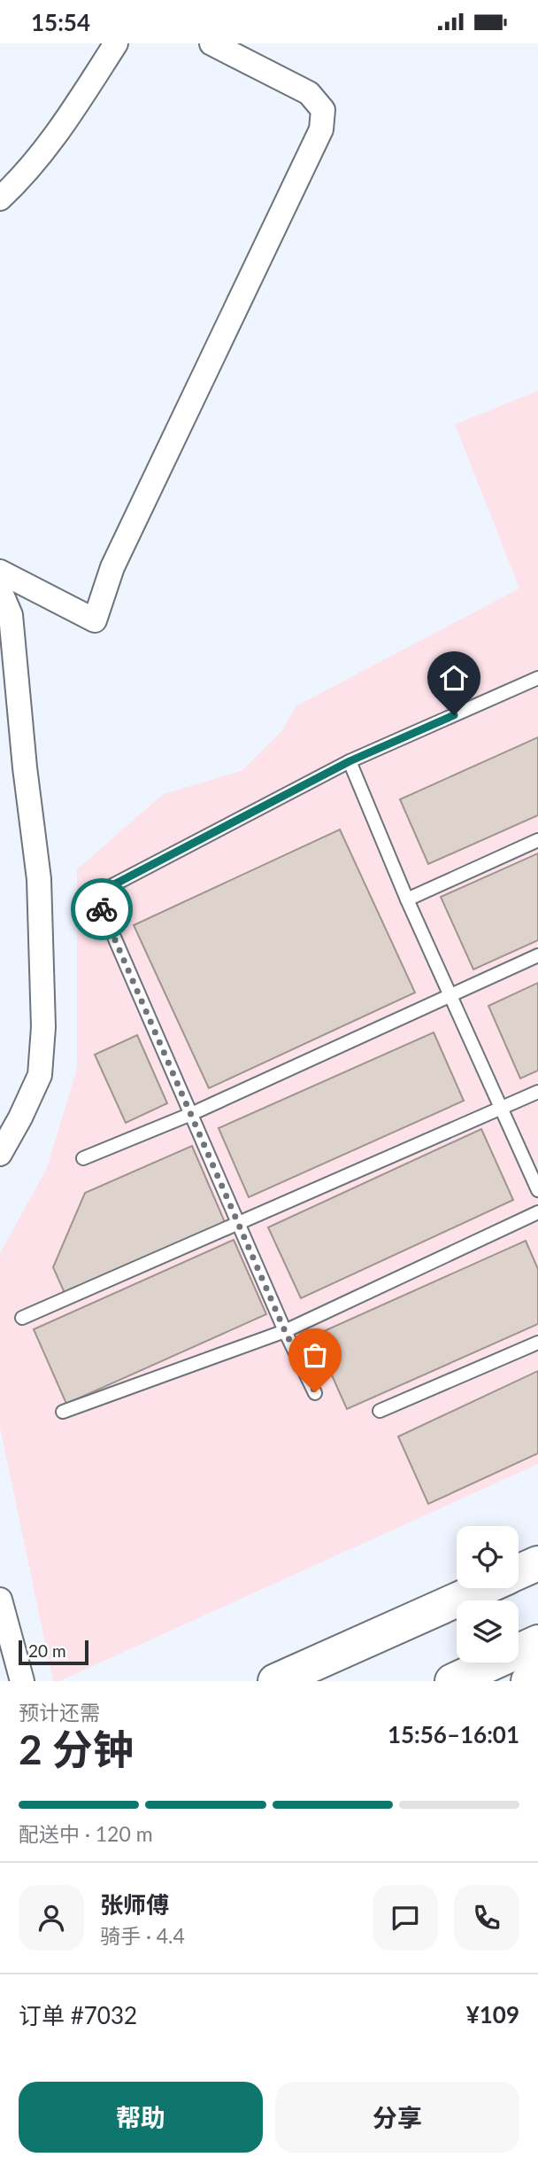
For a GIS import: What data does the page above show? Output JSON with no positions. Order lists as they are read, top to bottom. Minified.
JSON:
{"scale_bar":"20 m","page":{"status":"15:54","scale":"20 m","heading":["2 分钟","预计还需","15:56–16:01"],"panel":["张师傅","骑手 · 4.4","订单 #7032","¥109"],"bar":"配送中 · 120 m","buttons":["帮助","分享"]}}
